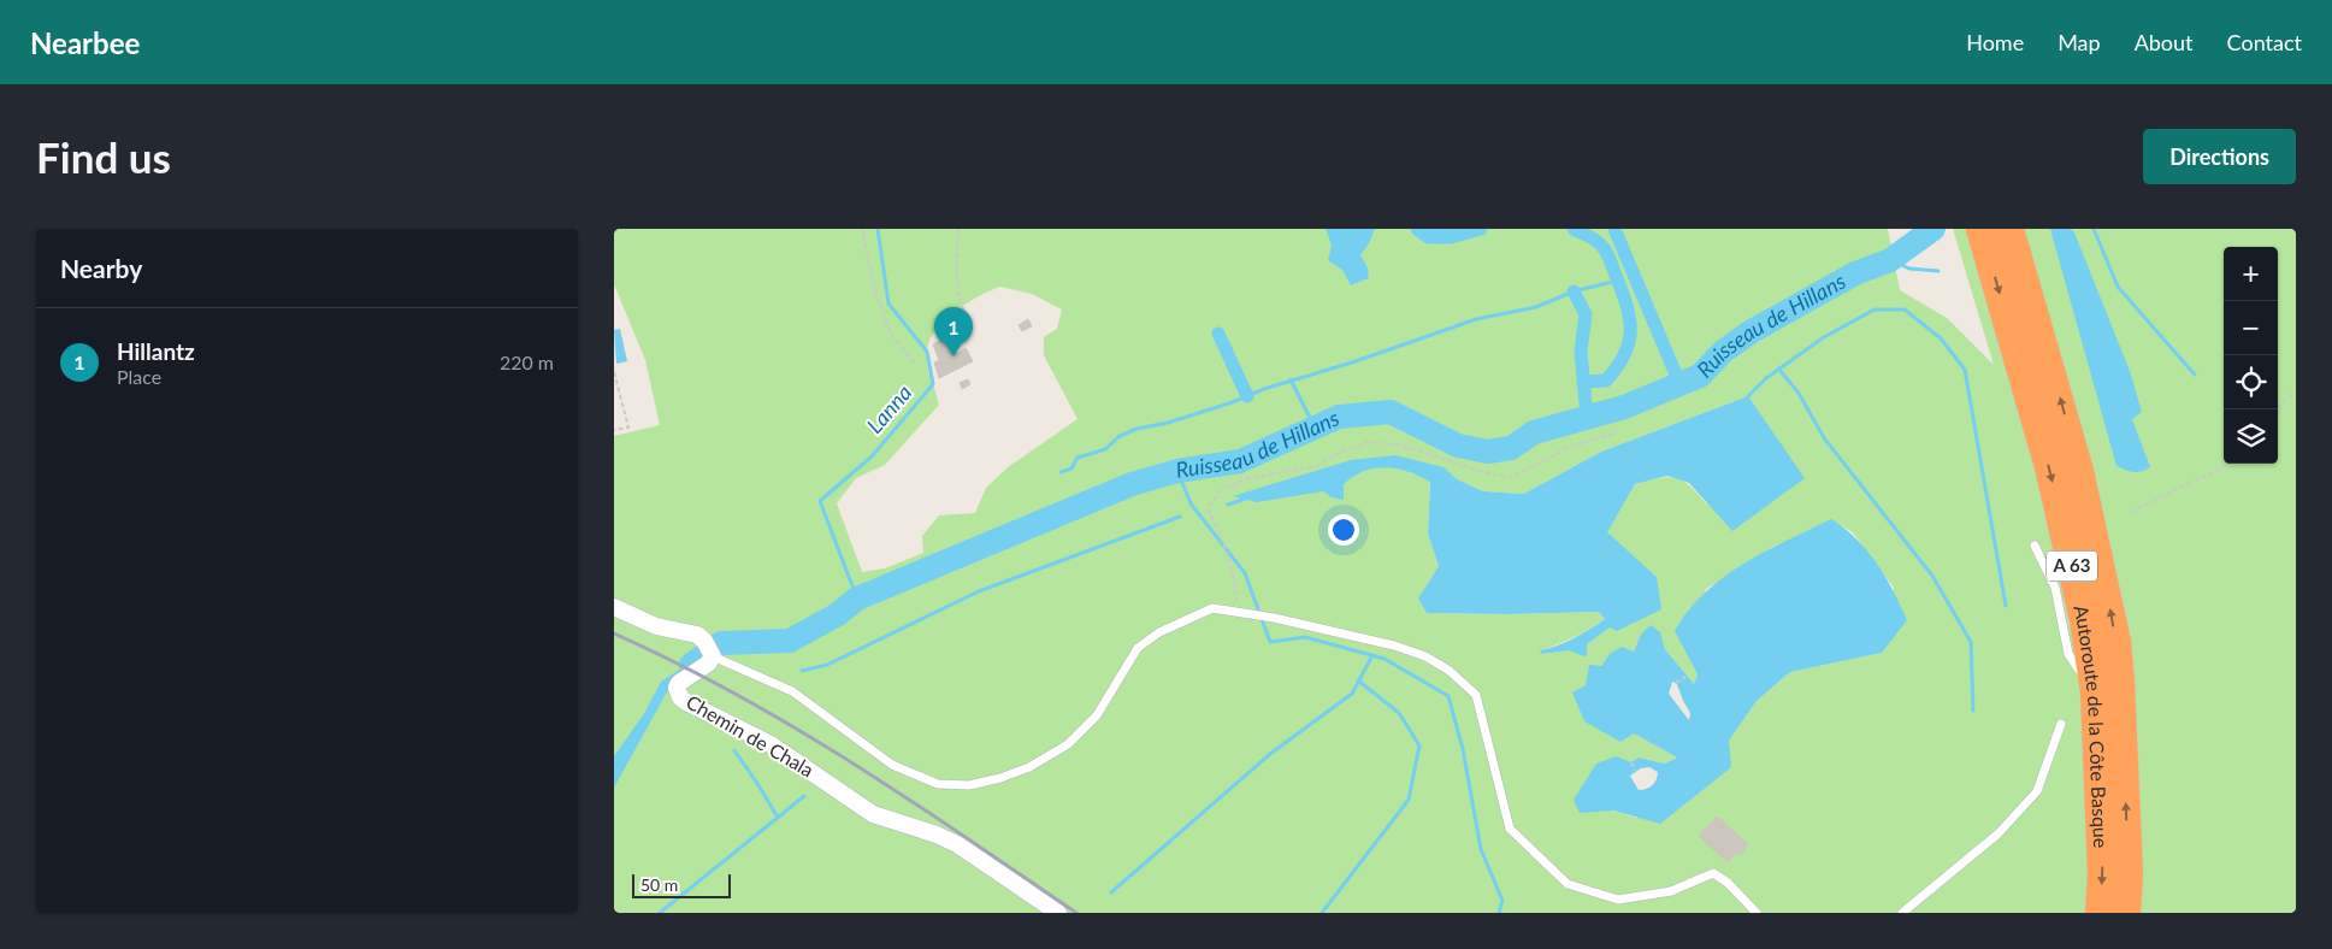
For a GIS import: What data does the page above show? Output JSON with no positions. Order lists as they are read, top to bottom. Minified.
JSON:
{"streets":{"highway":["A 63","Autoroute de la Côte Basque"],"street":["Chemin de Chala"]},"water":["Ruisseau de Hillans","Lanna"],"scale_bar":"50 m","page":{"header":"Nearbee","nav":["Home","Map","About","Contact"],"buttons":"Directions","title":"Find us","heading":"Nearby","map_buttons":["+","−"],"list":[{"mark":"1","name":"Hillantz","note":"Place","value":"220 m"}],"pins":"1","scale":"50 m"}}
